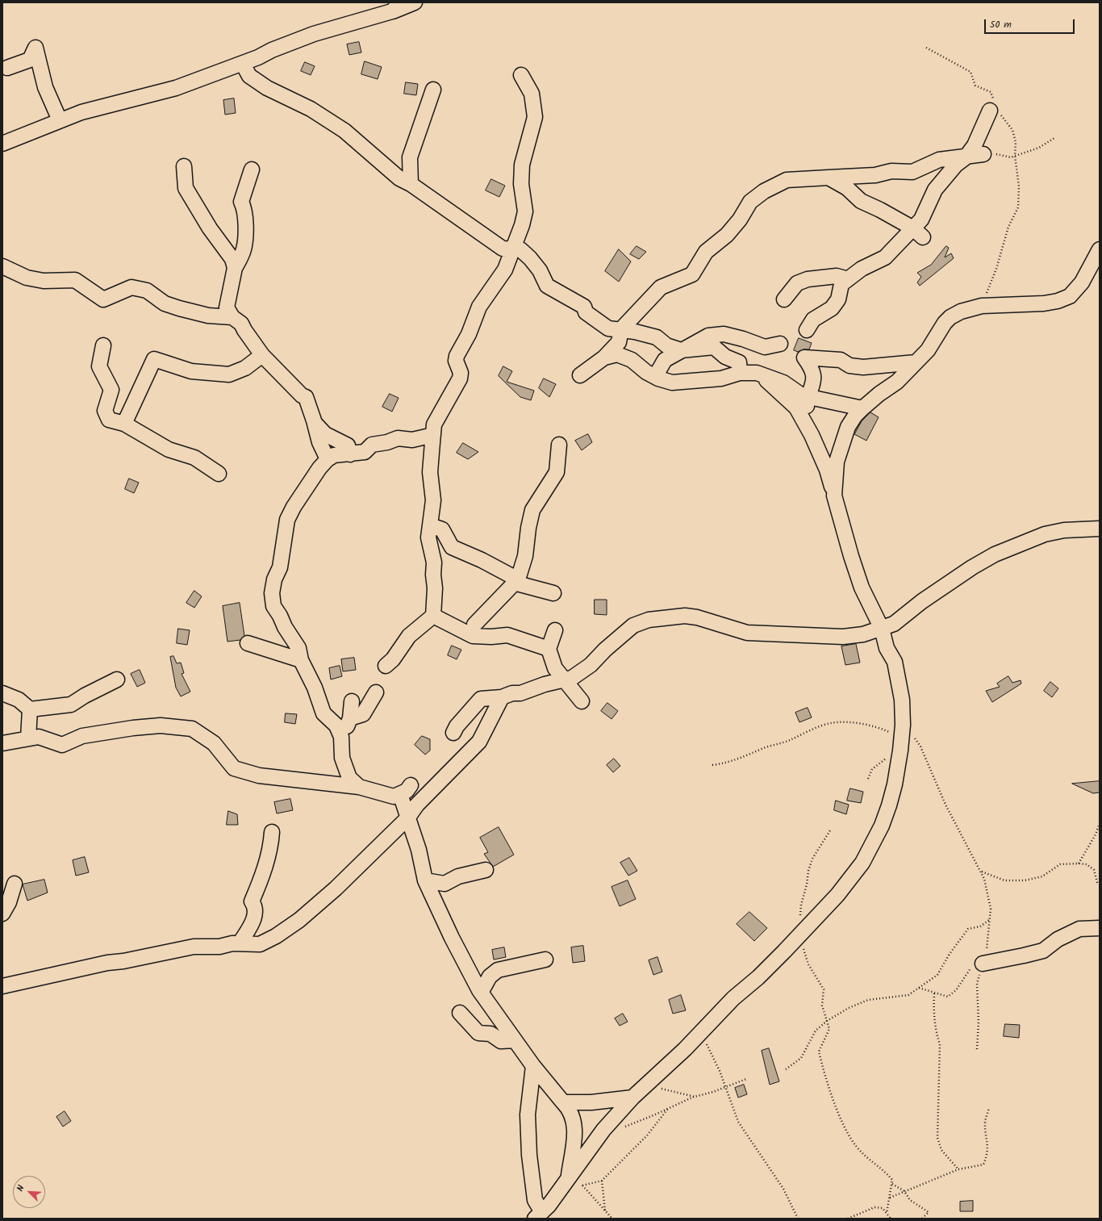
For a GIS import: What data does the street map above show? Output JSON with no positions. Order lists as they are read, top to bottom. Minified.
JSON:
{"scale_bar":"50 m","north":"top left"}
